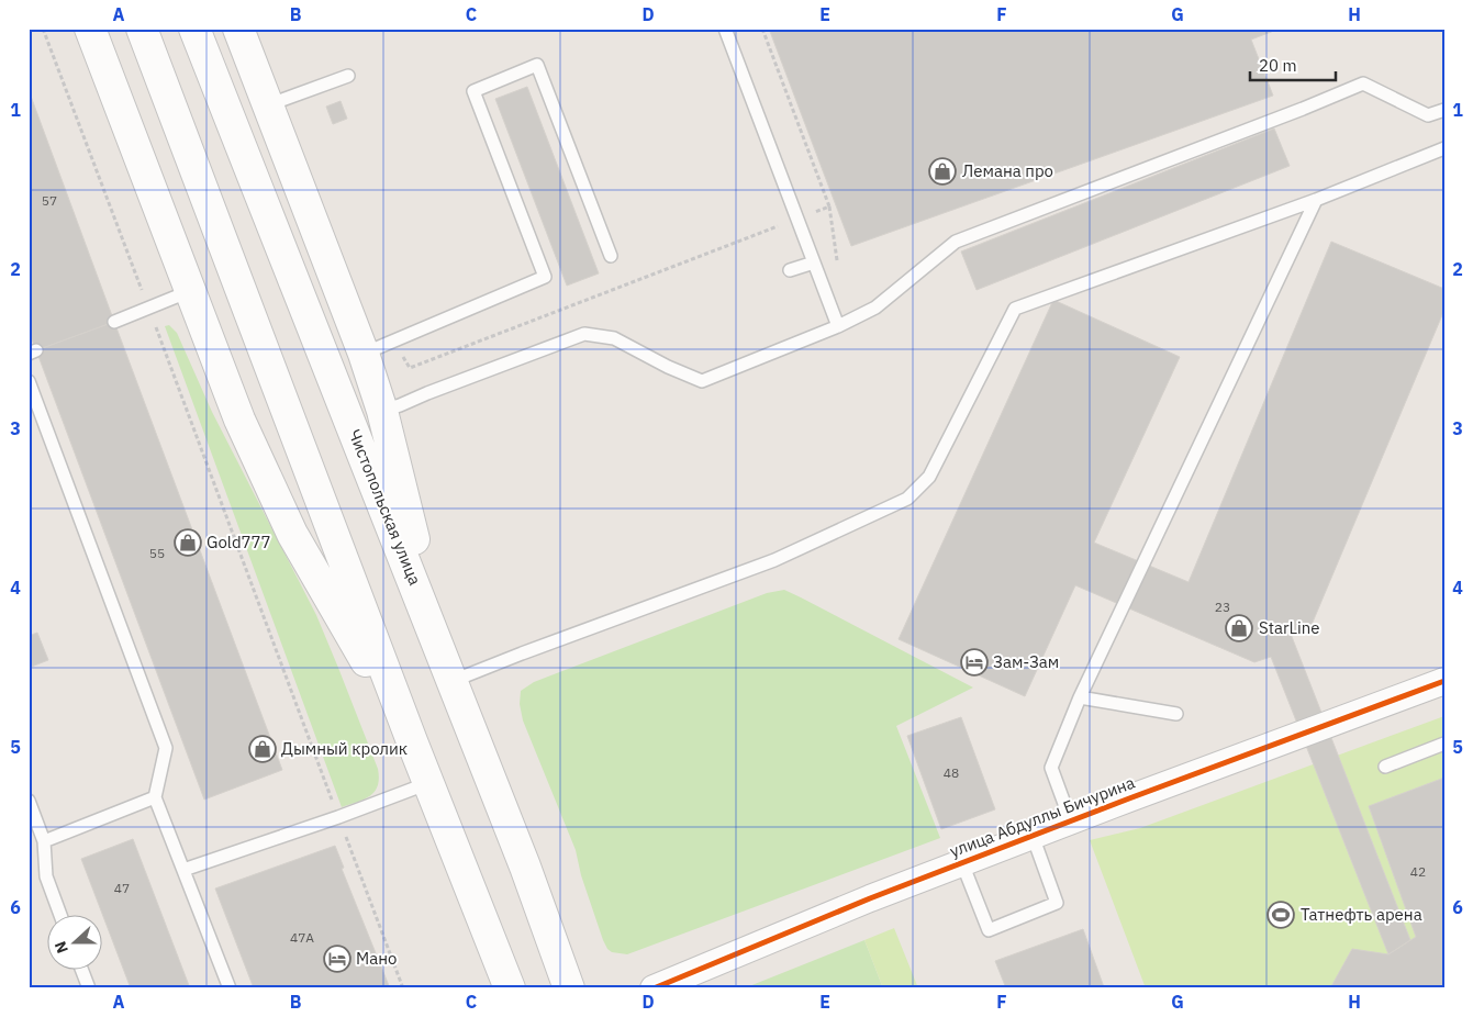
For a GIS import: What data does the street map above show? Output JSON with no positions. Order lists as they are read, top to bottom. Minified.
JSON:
{"streets":{"main road":["Чистопольская улица"],"street":["улица Абдуллы Бичурина"]},"places":{"shop":["Лемана про","Gold777","StarLine","Дымный кролик"],"hotel":["Зам-Зам","Мано"],"sports":["Татнефть арена"]},"house_numbers":["57","55","23","48","42","47","47А"],"scale_bar":"20 m","north":"left","grid":{"columns":["A","B","C","D","E","F","G","H"],"rows":["1","2","3","4","5","6"]}}
